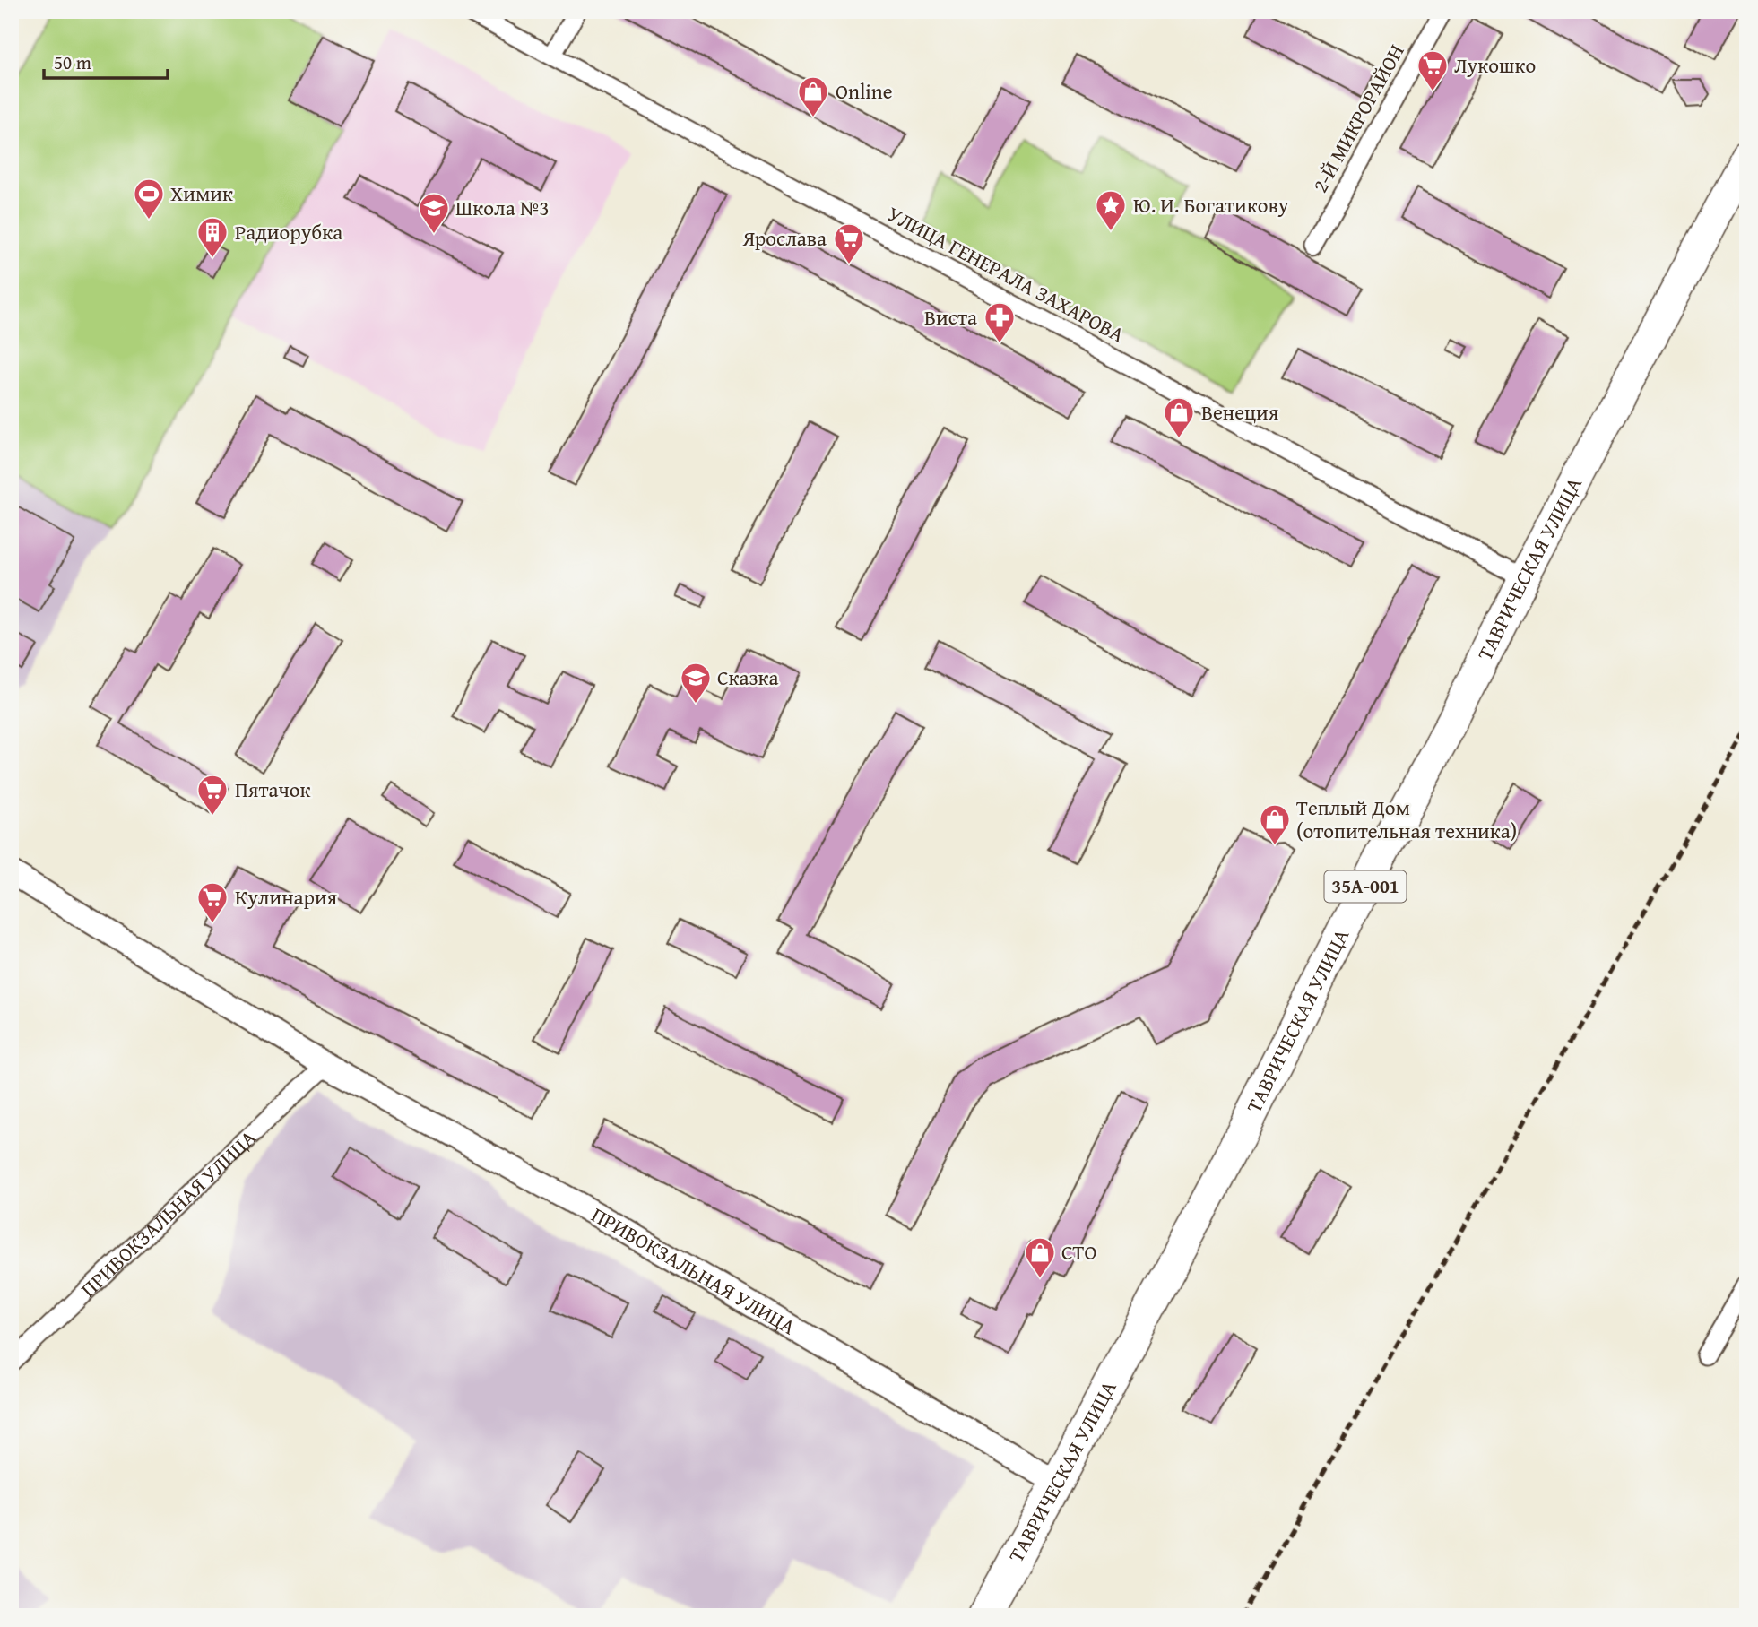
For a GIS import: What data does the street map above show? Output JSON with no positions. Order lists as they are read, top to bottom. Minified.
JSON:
{"streets":{"highway":["ТАВРИЧЕСКАЯ УЛИЦА","35А-001"],"main road":["ПРИВОКЗАЛЬНАЯ УЛИЦА"],"street":["2-Й МИКРОРАЙОН","УЛИЦА ГЕНЕРАЛА ЗАХАРОВА"]},"crossings":[["УЛИЦА ГЕНЕРАЛА ЗАХАРОВА","ТАВРИЧЕСКАЯ УЛИЦА"],["ТАВРИЧЕСКАЯ УЛИЦА","ПРИВОКЗАЛЬНАЯ УЛИЦА"]],"places":{"supermarket":["Лукошко","Ярослава","Пятачок","Кулинария"],"shop":["Online","Венеция","Теплый Дом (отопительная техника)","СТО"],"sports":["Химик"],"place":["Ю. И. Богатикову"],"school or university":["Школа №3","Сказка"],"building":["Радиорубка"],"pharmacy":["Виста"]},"scale_bar":"50 m"}
